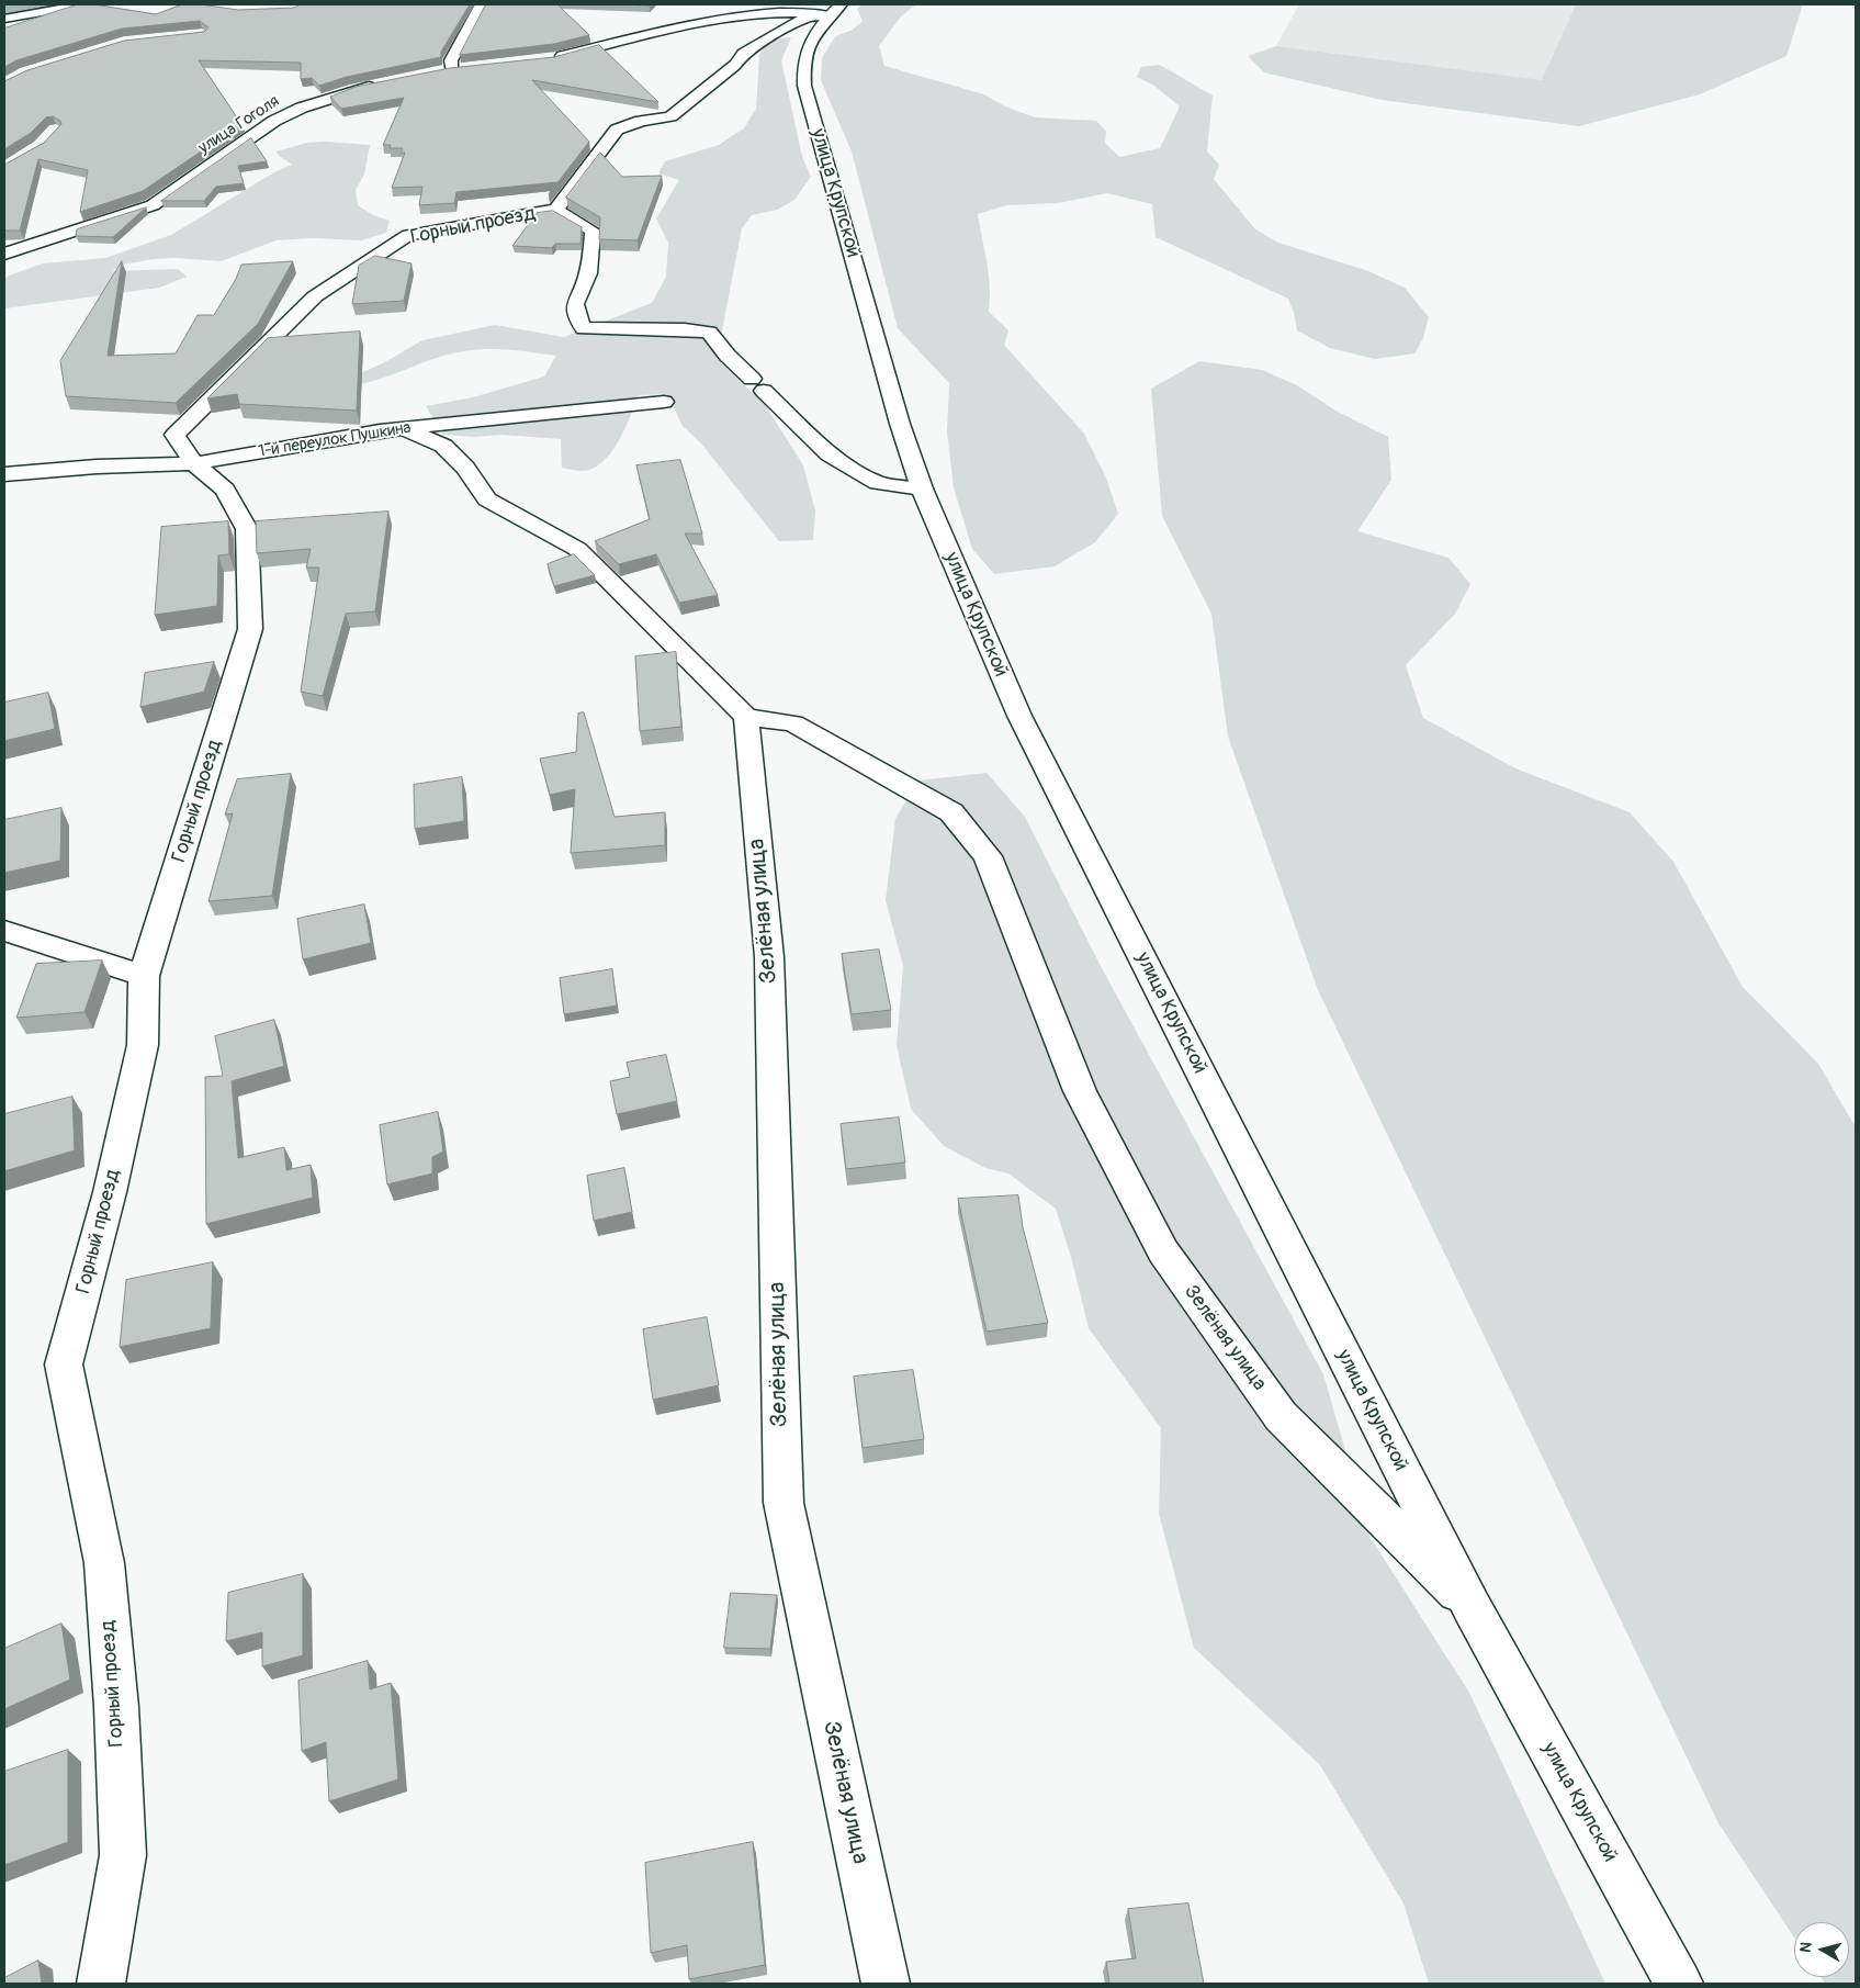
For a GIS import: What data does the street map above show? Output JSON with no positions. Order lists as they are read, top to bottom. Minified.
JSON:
{"streets":{"street":["улица Гоголя","улица Крупской","Горный проезд","1-й переулок Пушкина","Зелёная улица"]},"crossings":[["улица Крупской","Горный проезд"],["улица Крупской","Зелёная улица"],["Горный проезд","1-й переулок Пушкина"]],"north":"left"}
